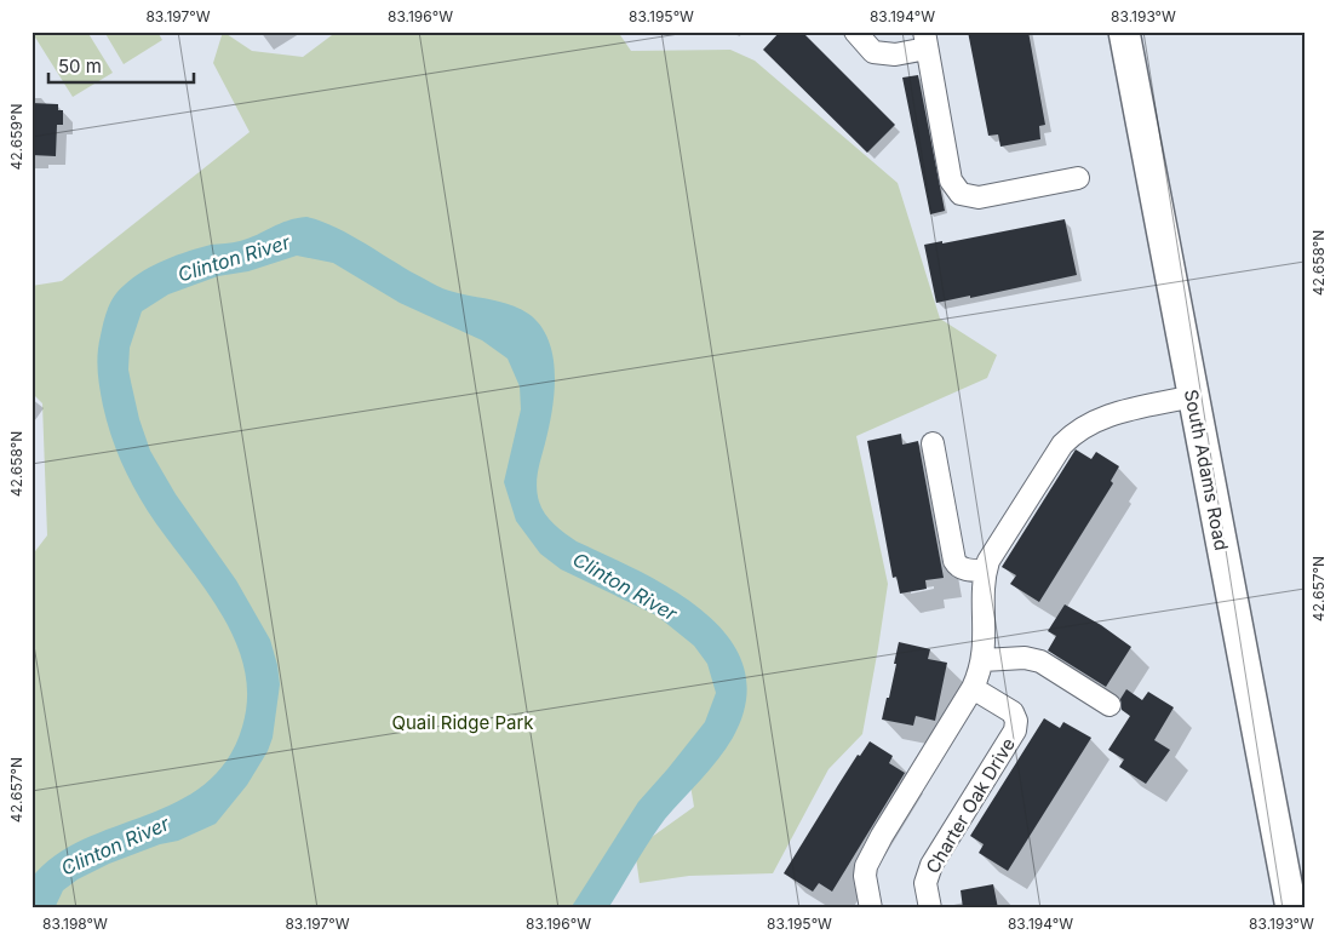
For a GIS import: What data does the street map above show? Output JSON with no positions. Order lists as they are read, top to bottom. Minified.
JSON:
{"streets":{"main road":["South Adams Road"],"street":["Charter Oak Drive"]},"water":["Clinton River"],"parks":["Quail Ridge Park"],"scale_bar":"50 m","coordinates":["83.197°W","83.196°W","83.195°W","83.194°W","83.193°W","42.659°N","42.658°N","42.657°N","83.198°W"]}
